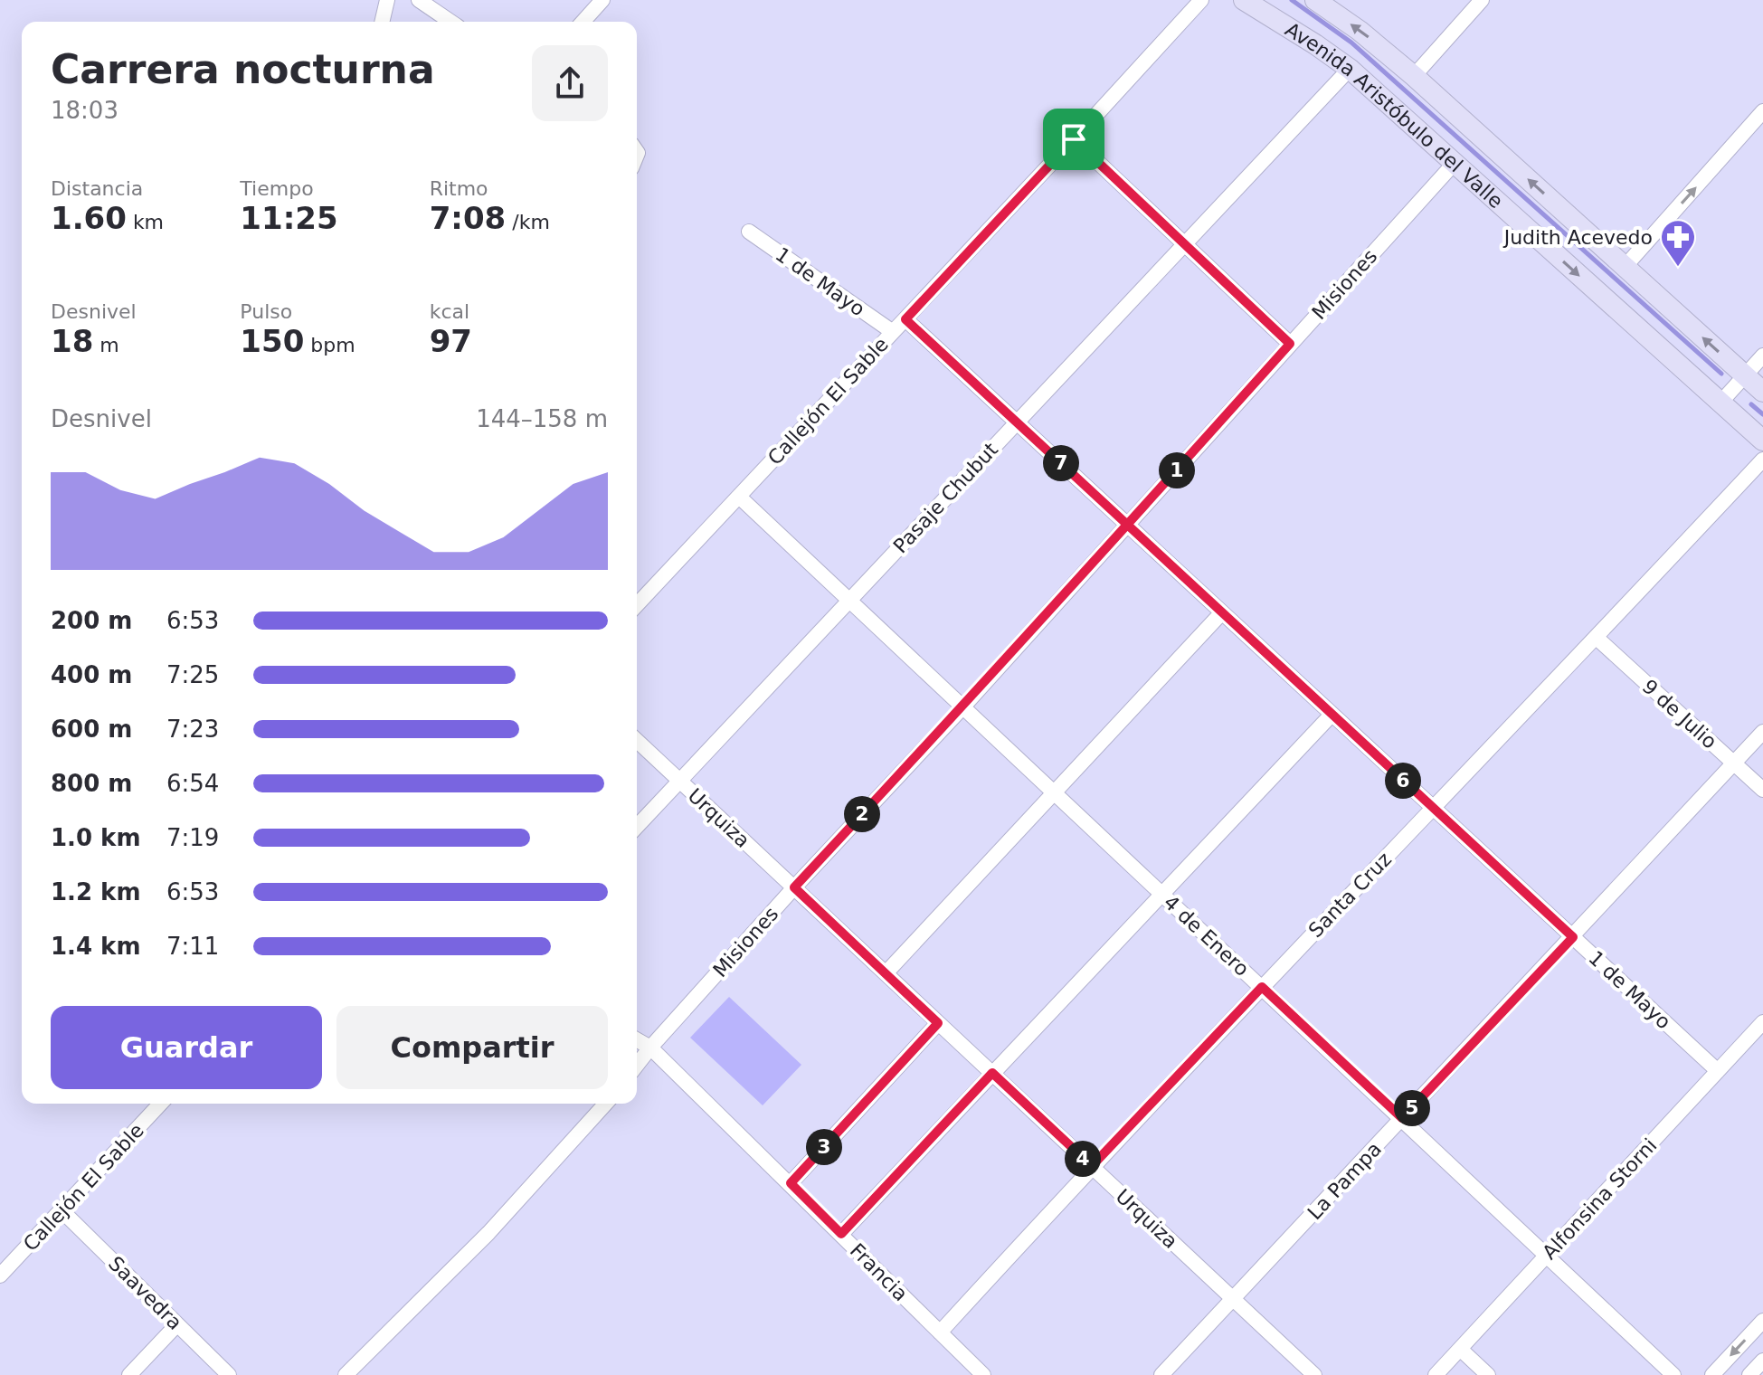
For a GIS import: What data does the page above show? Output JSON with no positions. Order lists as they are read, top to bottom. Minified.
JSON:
{"streets":{"main road":["Avenida Aristóbulo del Valle"],"street":["1 de Mayo","Misiones","Callejón El Sable","Pasaje Chubut","9 de Julio","Urquiza","Santa Cruz","4 de Enero","La Pampa","Alfonsina Storni","Francia","Saavedra"]},"crossings":[["Avenida Aristóbulo del Valle","Misiones"],["Avenida Aristóbulo del Valle","Pasaje Chubut"],["1 de Mayo","Misiones"],["1 de Mayo","Callejón El Sable"],["1 de Mayo","Pasaje Chubut"],["1 de Mayo","Santa Cruz"],["1 de Mayo","La Pampa"],["1 de Mayo","Alfonsina Storni"],["Misiones","Urquiza"],["Misiones","4 de Enero"],["Misiones","Francia"],["Callejón El Sable","4 de Enero"],["Callejón El Sable","Saavedra"],["Pasaje Chubut","Urquiza"],["Pasaje Chubut","4 de Enero"],["9 de Julio","Santa Cruz"],["9 de Julio","La Pampa"],["Urquiza","Santa Cruz"],["Urquiza","La Pampa"],["Santa Cruz","4 de Enero"],["Santa Cruz","Francia"],["4 de Enero","La Pampa"],["4 de Enero","Alfonsina Storni"]],"places":{"pharmacy":["Judith Acevedo"]},"page":{"heading":["Carrera nocturna","18:03"],"stats":[["Distancia","1.60 km"],["Tiempo","11:25"],["Ritmo","7:08 /km"],["Desnivel","18 m"],["Pulso","150 bpm"],["kcal","97"]],"chart":["Desnivel","144–158 m"],"pins":["7","1","6","2","5","3","4"],"list":[{"name":"200 m","note":"6:53"},{"name":"400 m","note":"7:25"},{"name":"600 m","note":"7:23"},{"name":"800 m","note":"6:54"},{"name":"1.0 km","note":"7:19"},{"name":"1.2 km","note":"6:53"},{"name":"1.4 km","note":"7:11"}],"buttons":["Guardar","Compartir"]}}
